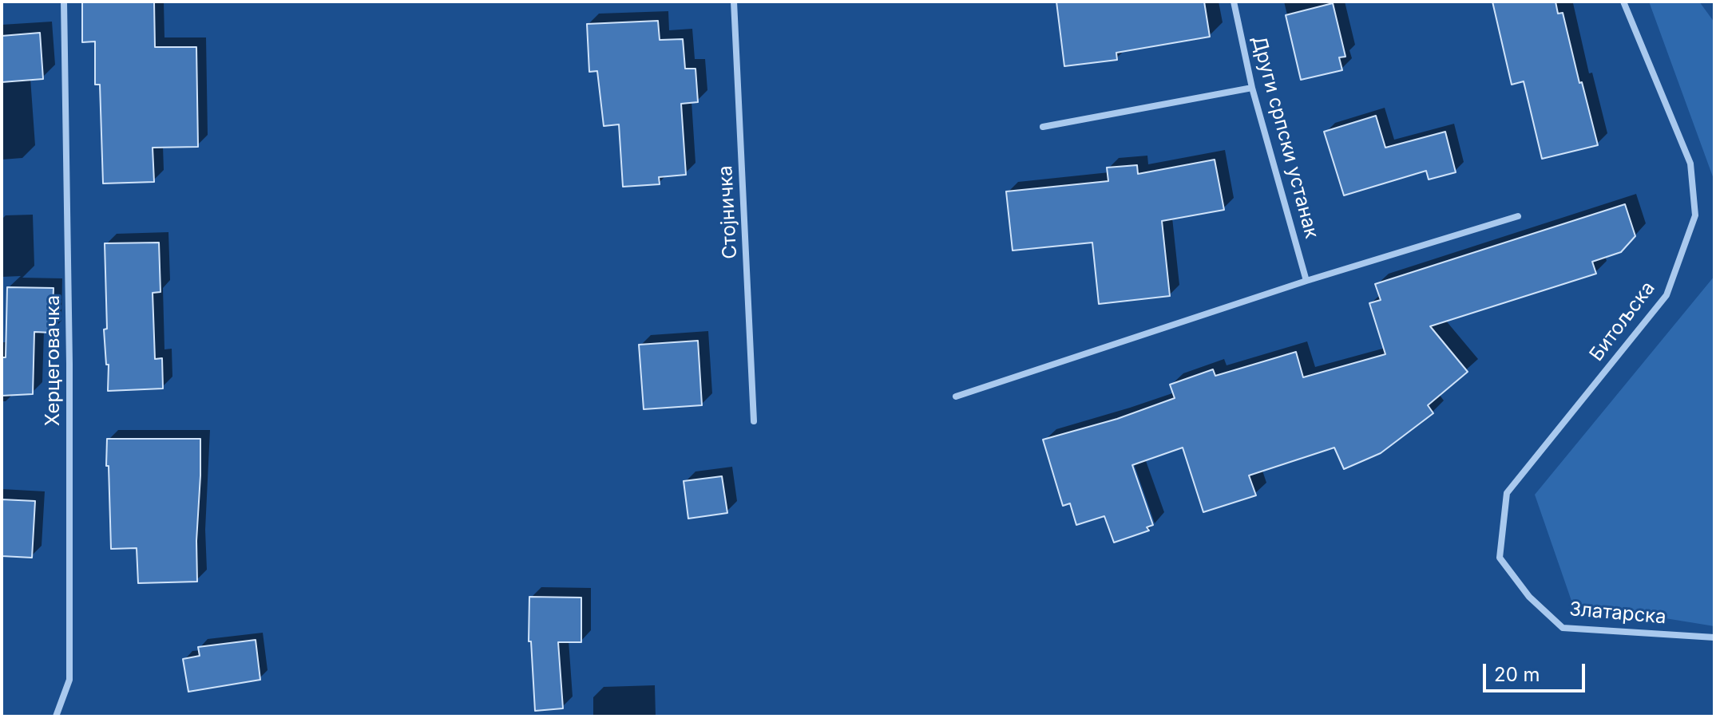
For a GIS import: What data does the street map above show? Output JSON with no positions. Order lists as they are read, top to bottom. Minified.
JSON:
{"streets":{"street":["Други српски устанак","Стојничка","Битољска","Херцеговачка","Златарска"]},"crossings":[["Битољска","Златарска"]],"scale_bar":"20 m"}
